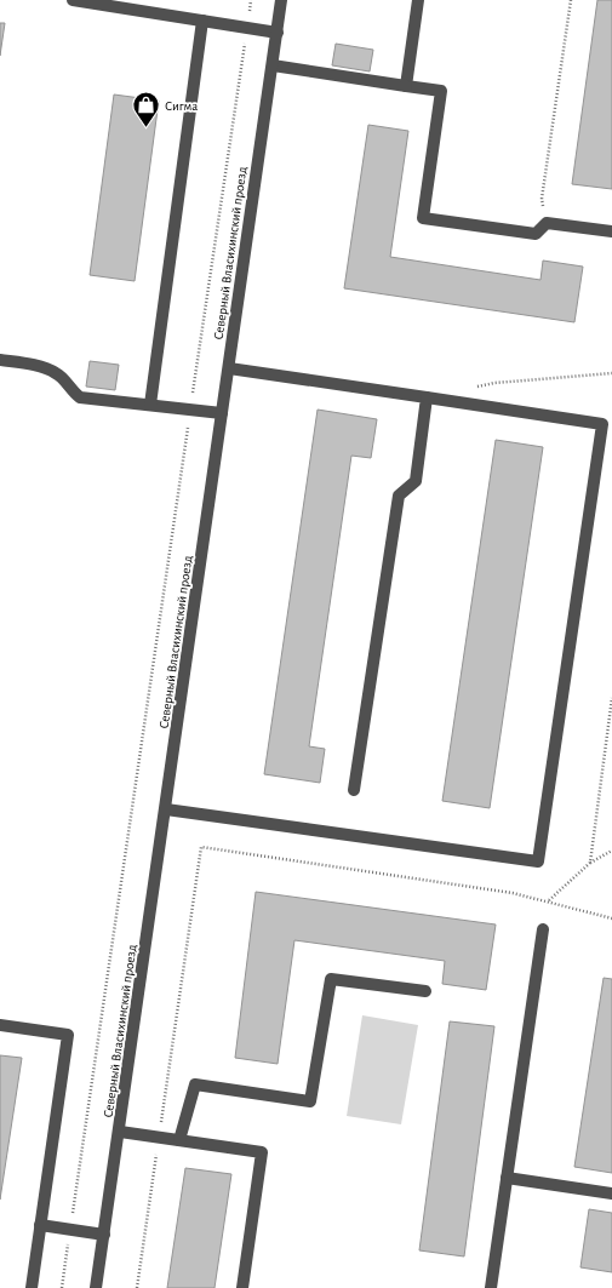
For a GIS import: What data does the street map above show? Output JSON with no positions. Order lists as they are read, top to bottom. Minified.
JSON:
{"streets":{"street":["Северный Власихинский проезд"]},"places":{"shop":["Сигма"]}}
